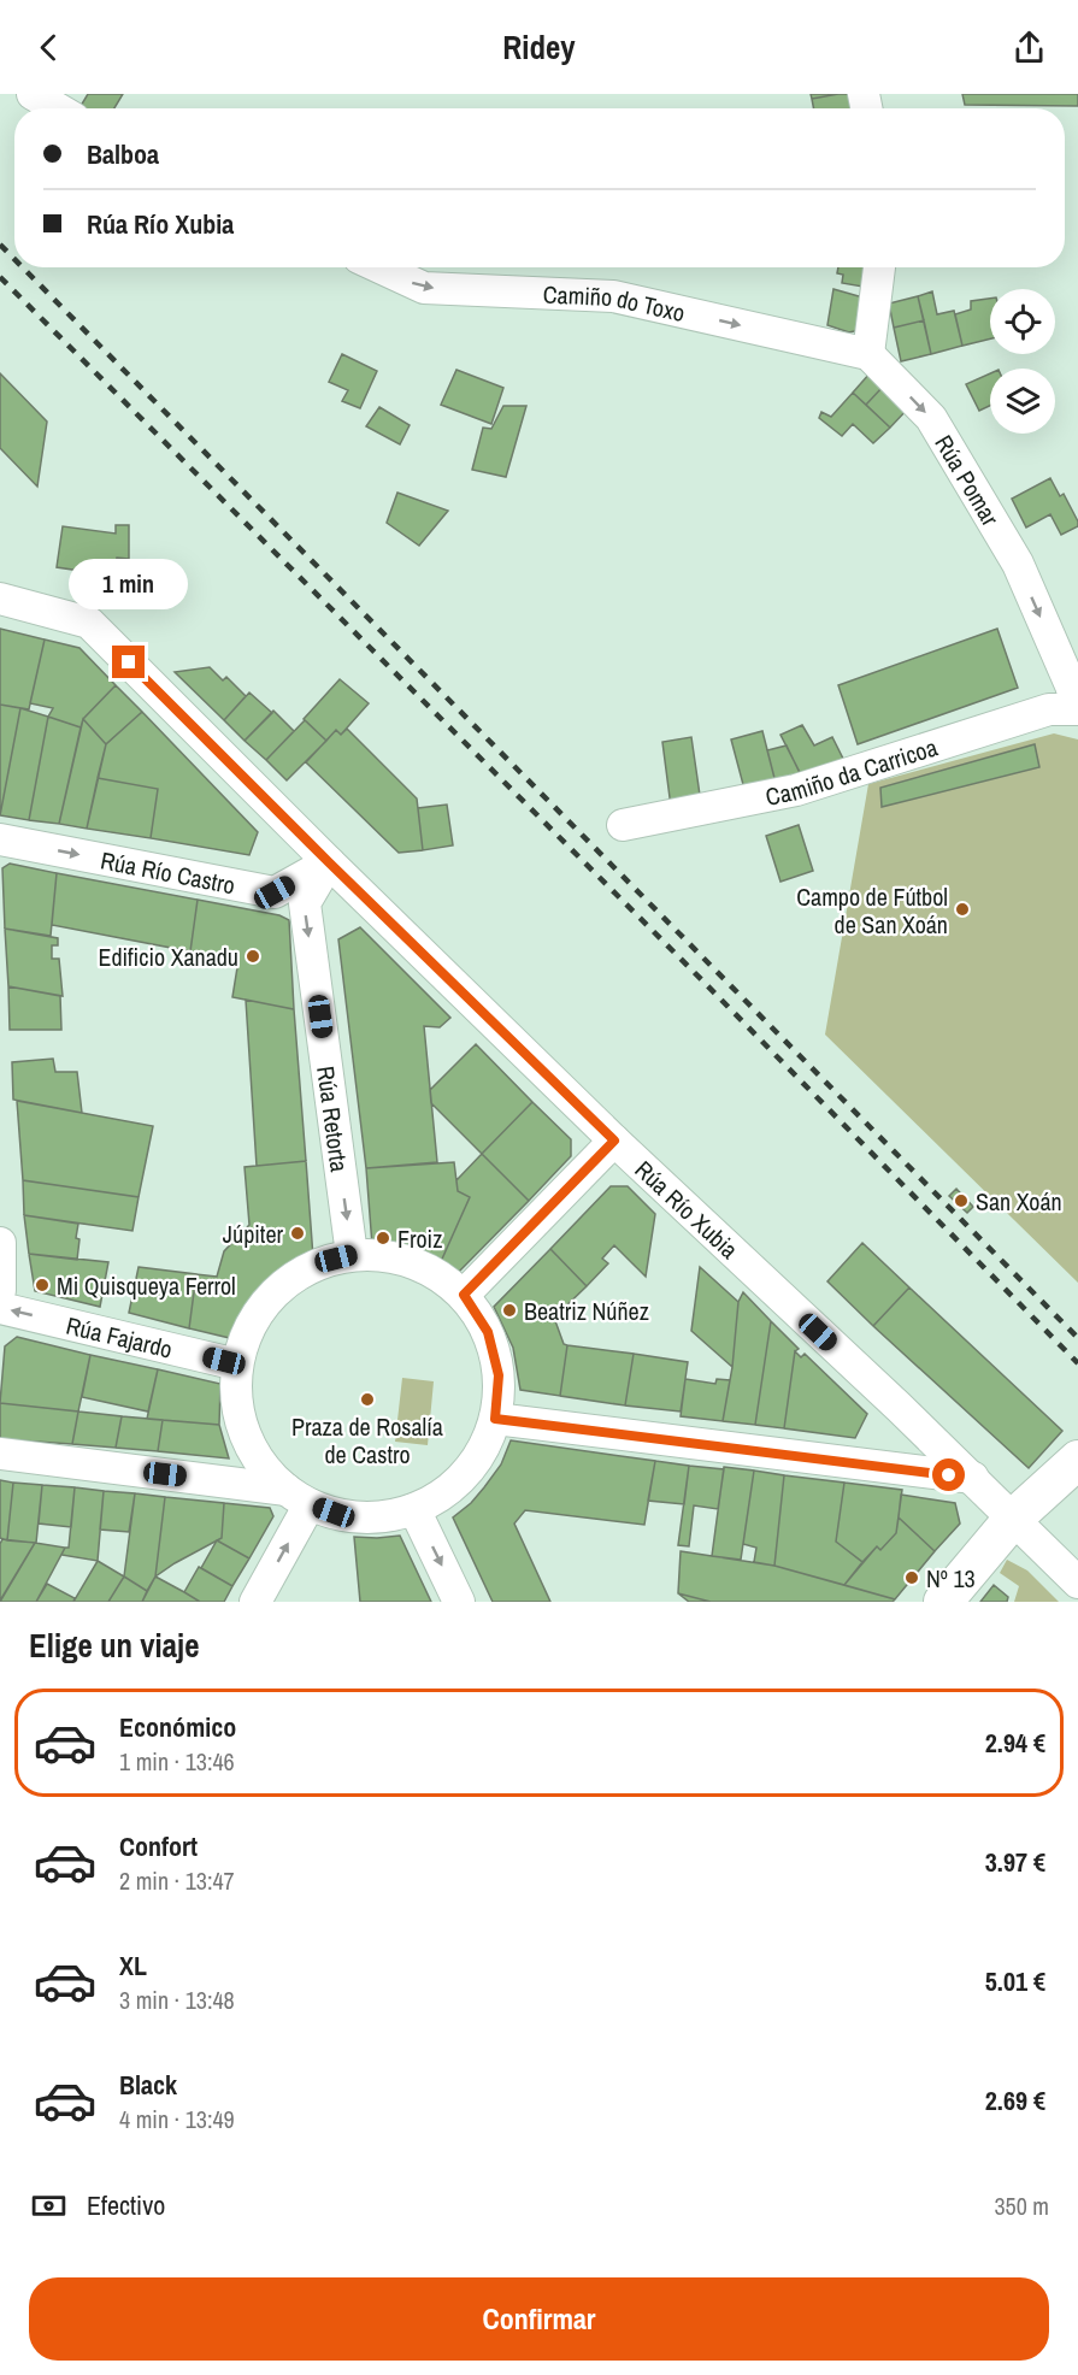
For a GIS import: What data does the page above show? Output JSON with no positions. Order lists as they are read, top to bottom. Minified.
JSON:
{"streets":{"street":["Camiño do Toxo","Rúa Pomar","Camiño da Carricoa","Rúa Río Castro","Rúa Retorta","Rúa Río Xubia","Rúa Fajardo"]},"crossings":[["Camiño do Toxo","Rúa Pomar"],["Rúa Pomar","Camiño da Carricoa"],["Rúa Río Castro","Rúa Retorta"],["Rúa Río Castro","Rúa Río Xubia"],["Rúa Retorta","Rúa Río Xubia"]],"one_way":["Camiño do Toxo","Rúa Pomar","Rúa Río Castro","Rúa Retorta"],"places":["Campo de Fútbol de San Xoán","Edificio Xanadu","San Xoán","Júpiter","Froiz","Mi Quisqueya Ferrol","Beatriz Núñez","Praza de Rosalía de Castro","Nº 13"],"page":{"header":"Ridey","banner":["Balboa","Rúa Río Xubia"],"bubble":"1 min","heading":"Elige un viaje","list":[{"name":"Económico","note":"1 min · 13:46","value":"2.94 €"},{"name":"Confort","note":"2 min · 13:47","value":"3.97 €"},{"name":"XL","note":"3 min · 13:48","value":"5.01 €"},{"name":"Black","note":"4 min · 13:49","value":"2.69 €"}],"pay":["Efectivo","350 m"],"buttons":"Confirmar"}}
